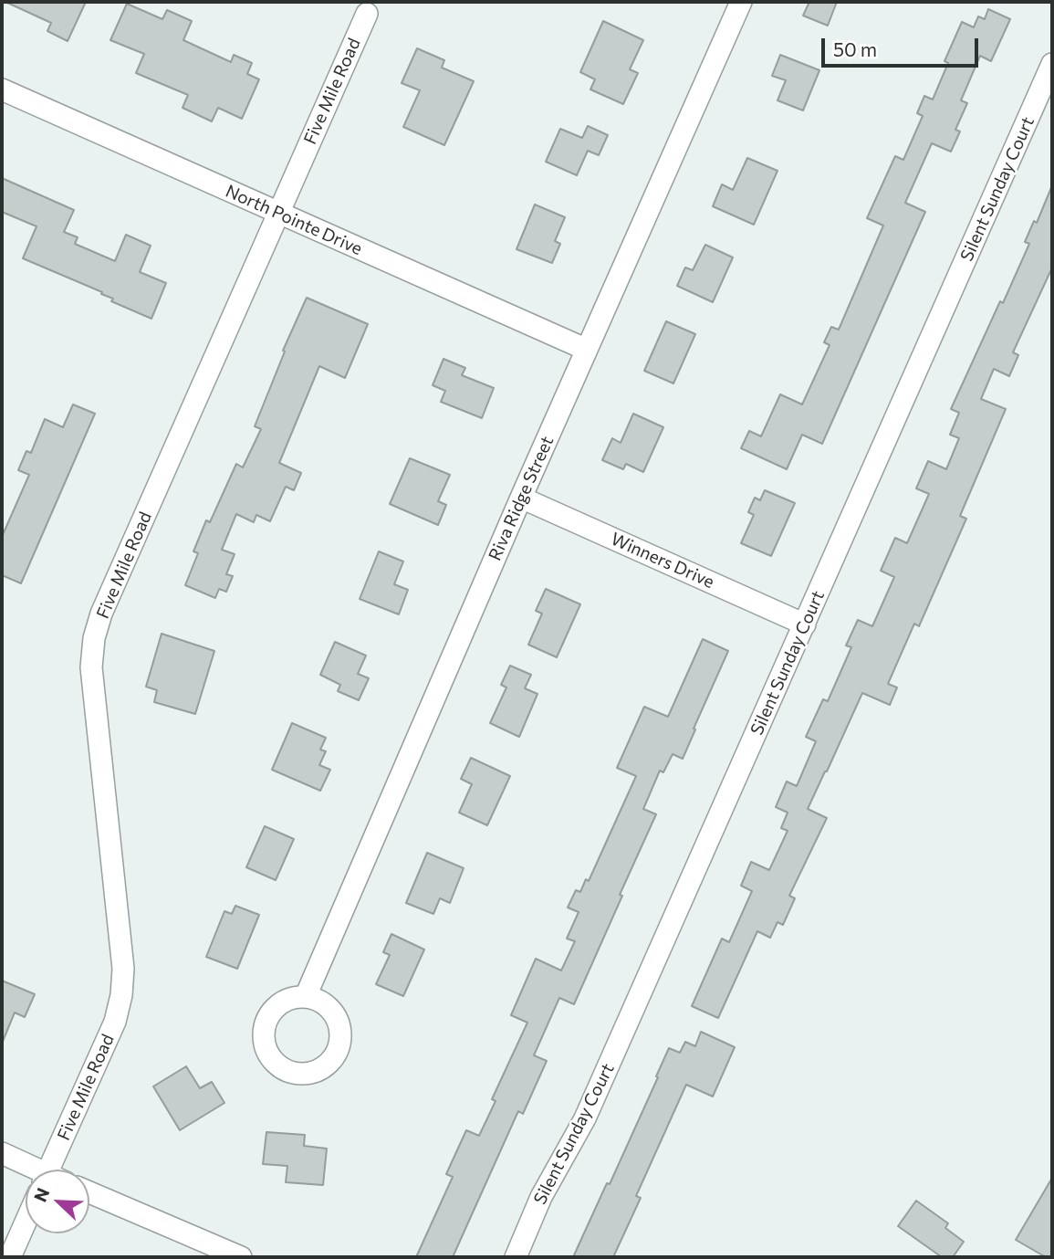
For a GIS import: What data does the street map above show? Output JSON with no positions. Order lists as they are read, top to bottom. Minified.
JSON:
{"streets":{"street":["Five Mile Road","Silent Sunday Court","North Pointe Drive","Riva Ridge Street","Winners Drive"]},"crossings":[["Five Mile Road","North Pointe Drive"],["Silent Sunday Court","Winners Drive"],["North Pointe Drive","Riva Ridge Street"],["Riva Ridge Street","Winners Drive"]],"scale_bar":"50 m","north":"top left"}
